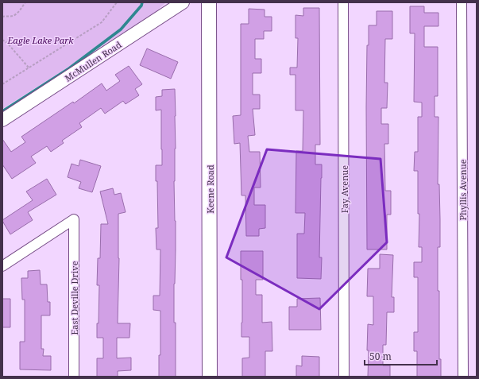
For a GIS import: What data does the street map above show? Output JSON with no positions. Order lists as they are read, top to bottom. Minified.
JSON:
{"streets":{"main road":["Keene Road"],"street":["McMullen Road","Fay Avenue","Phyllis Avenue","East Deville Drive"]},"parks":["Eagle Lake Park"],"scale_bar":"50 m"}
